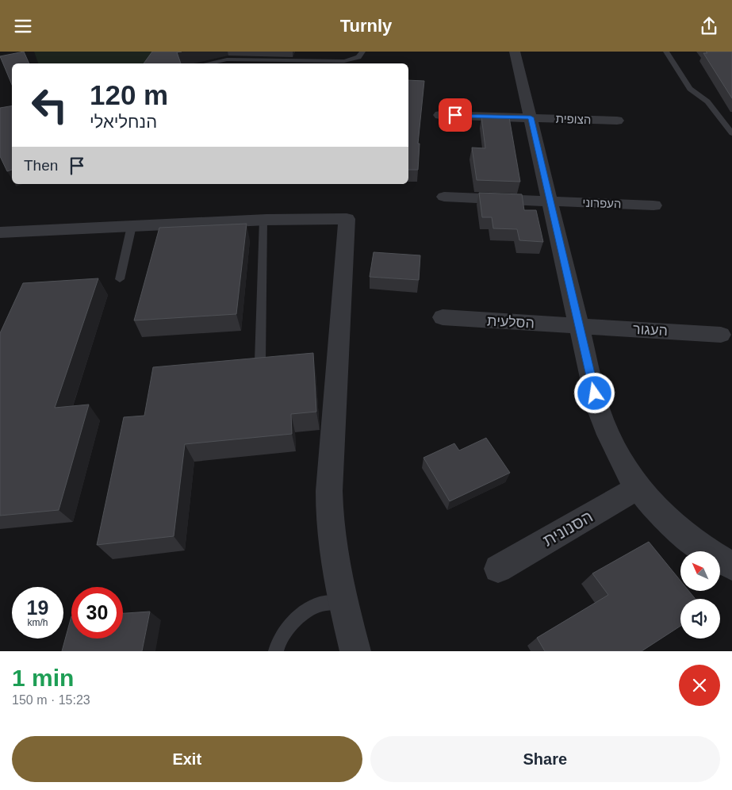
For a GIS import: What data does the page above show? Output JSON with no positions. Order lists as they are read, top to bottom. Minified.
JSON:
{"streets":{"street":["הצופית","העפרוני","הסלעית","העגור","הסנונית"]},"crossings":[["הסלעית","העגור"]],"north":"top left","page":{"header":"Turnly","turn":["120 m","הנחליאלי"],"then":"Then","speed":"19 km/h","limit":"30","heading":["1 min","150 m · 15:23"],"buttons":["Exit","Share"]}}
